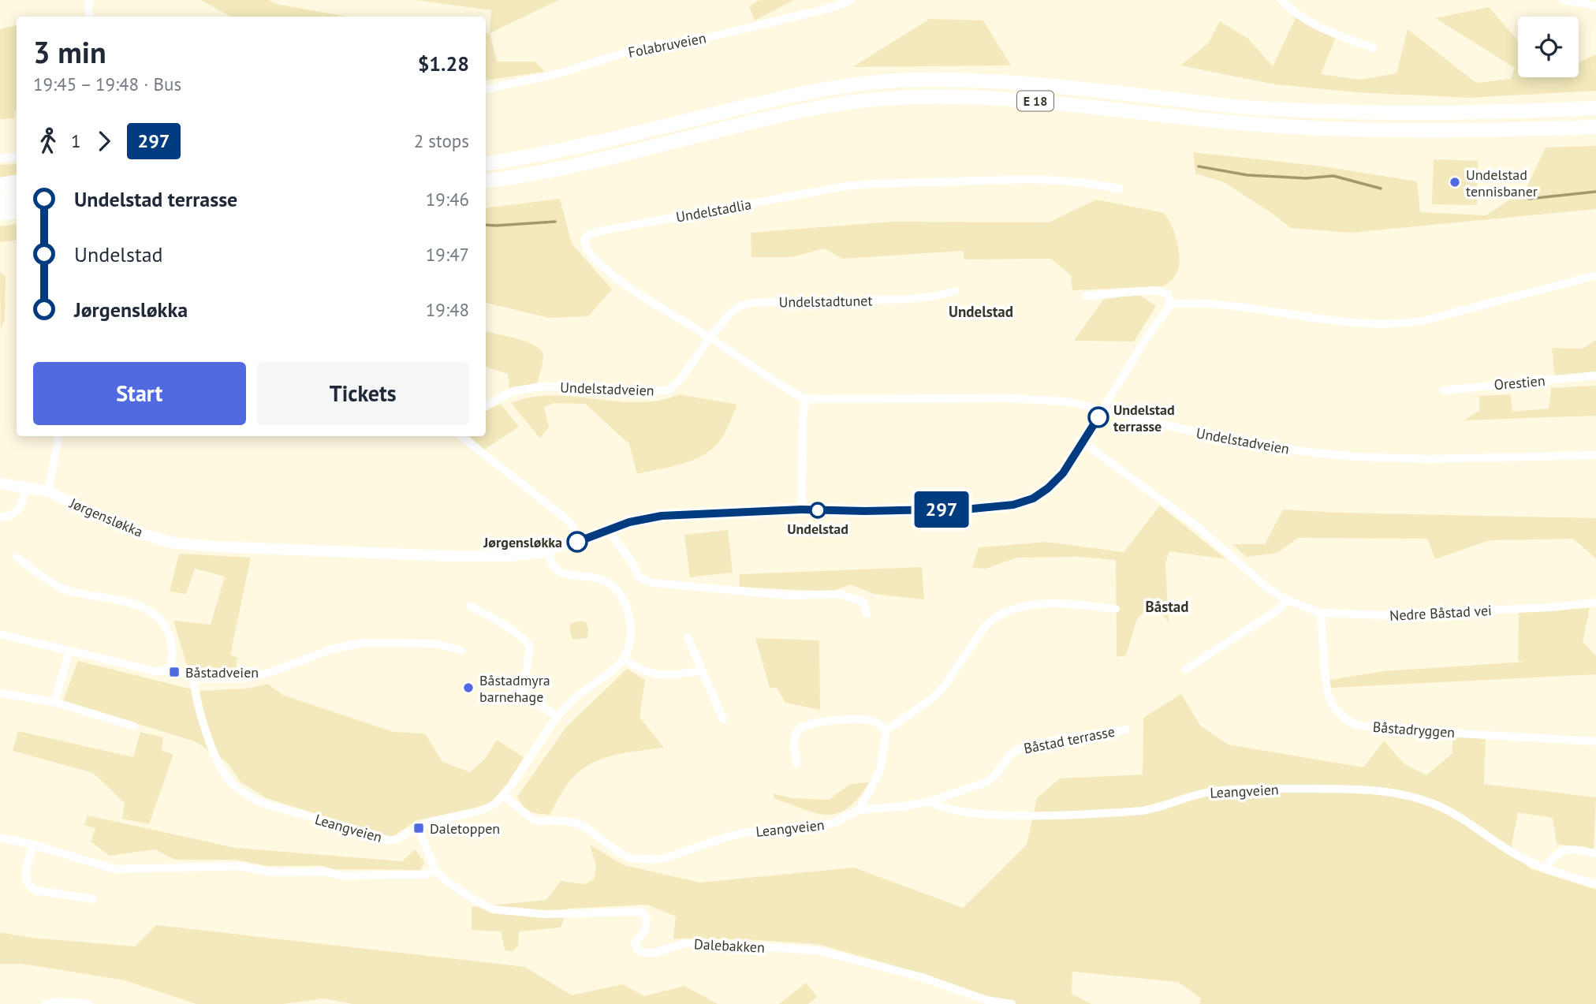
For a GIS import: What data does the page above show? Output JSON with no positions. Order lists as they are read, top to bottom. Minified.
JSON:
{"streets":{"highway":["E 18"],"street":["Folabruveien","Undelstadlia","Undelstadtunet","Orestien","Undelstadveien","Jørgensløkka","Nedre Båstad vei","Båstadryggen","Båstad terrasse","Leangveien","Dalebakken"]},"crossings":[["Undelstadlia","Undelstadtunet"],["Undelstadlia","Undelstadveien"],["Undelstadtunet","Undelstadveien"],["Nedre Båstad vei","Båstadryggen"],["Båstad terrasse","Leangveien"]],"districts":["Undelstad","Båstad"],"places":{"other":["Undelstad tennisbaner","Undelstad terrasse","Undelstad","Jørgensløkka","Båstadmyra barnehage"],"transit":["Båstadveien","Daletoppen"]},"lines":["bus line 297"],"page":{"on_map":"297","heading":["3 min","19:45 – 19:48 · Bus","$1.28"],"legs":["1","297","2 stops"],"list":[{"name":"Undelstad terrasse","value":"19:46"},{"name":"Undelstad","value":"19:47"},{"name":"Jørgensløkka","value":"19:48"}],"buttons":["Start","Tickets"]}}
